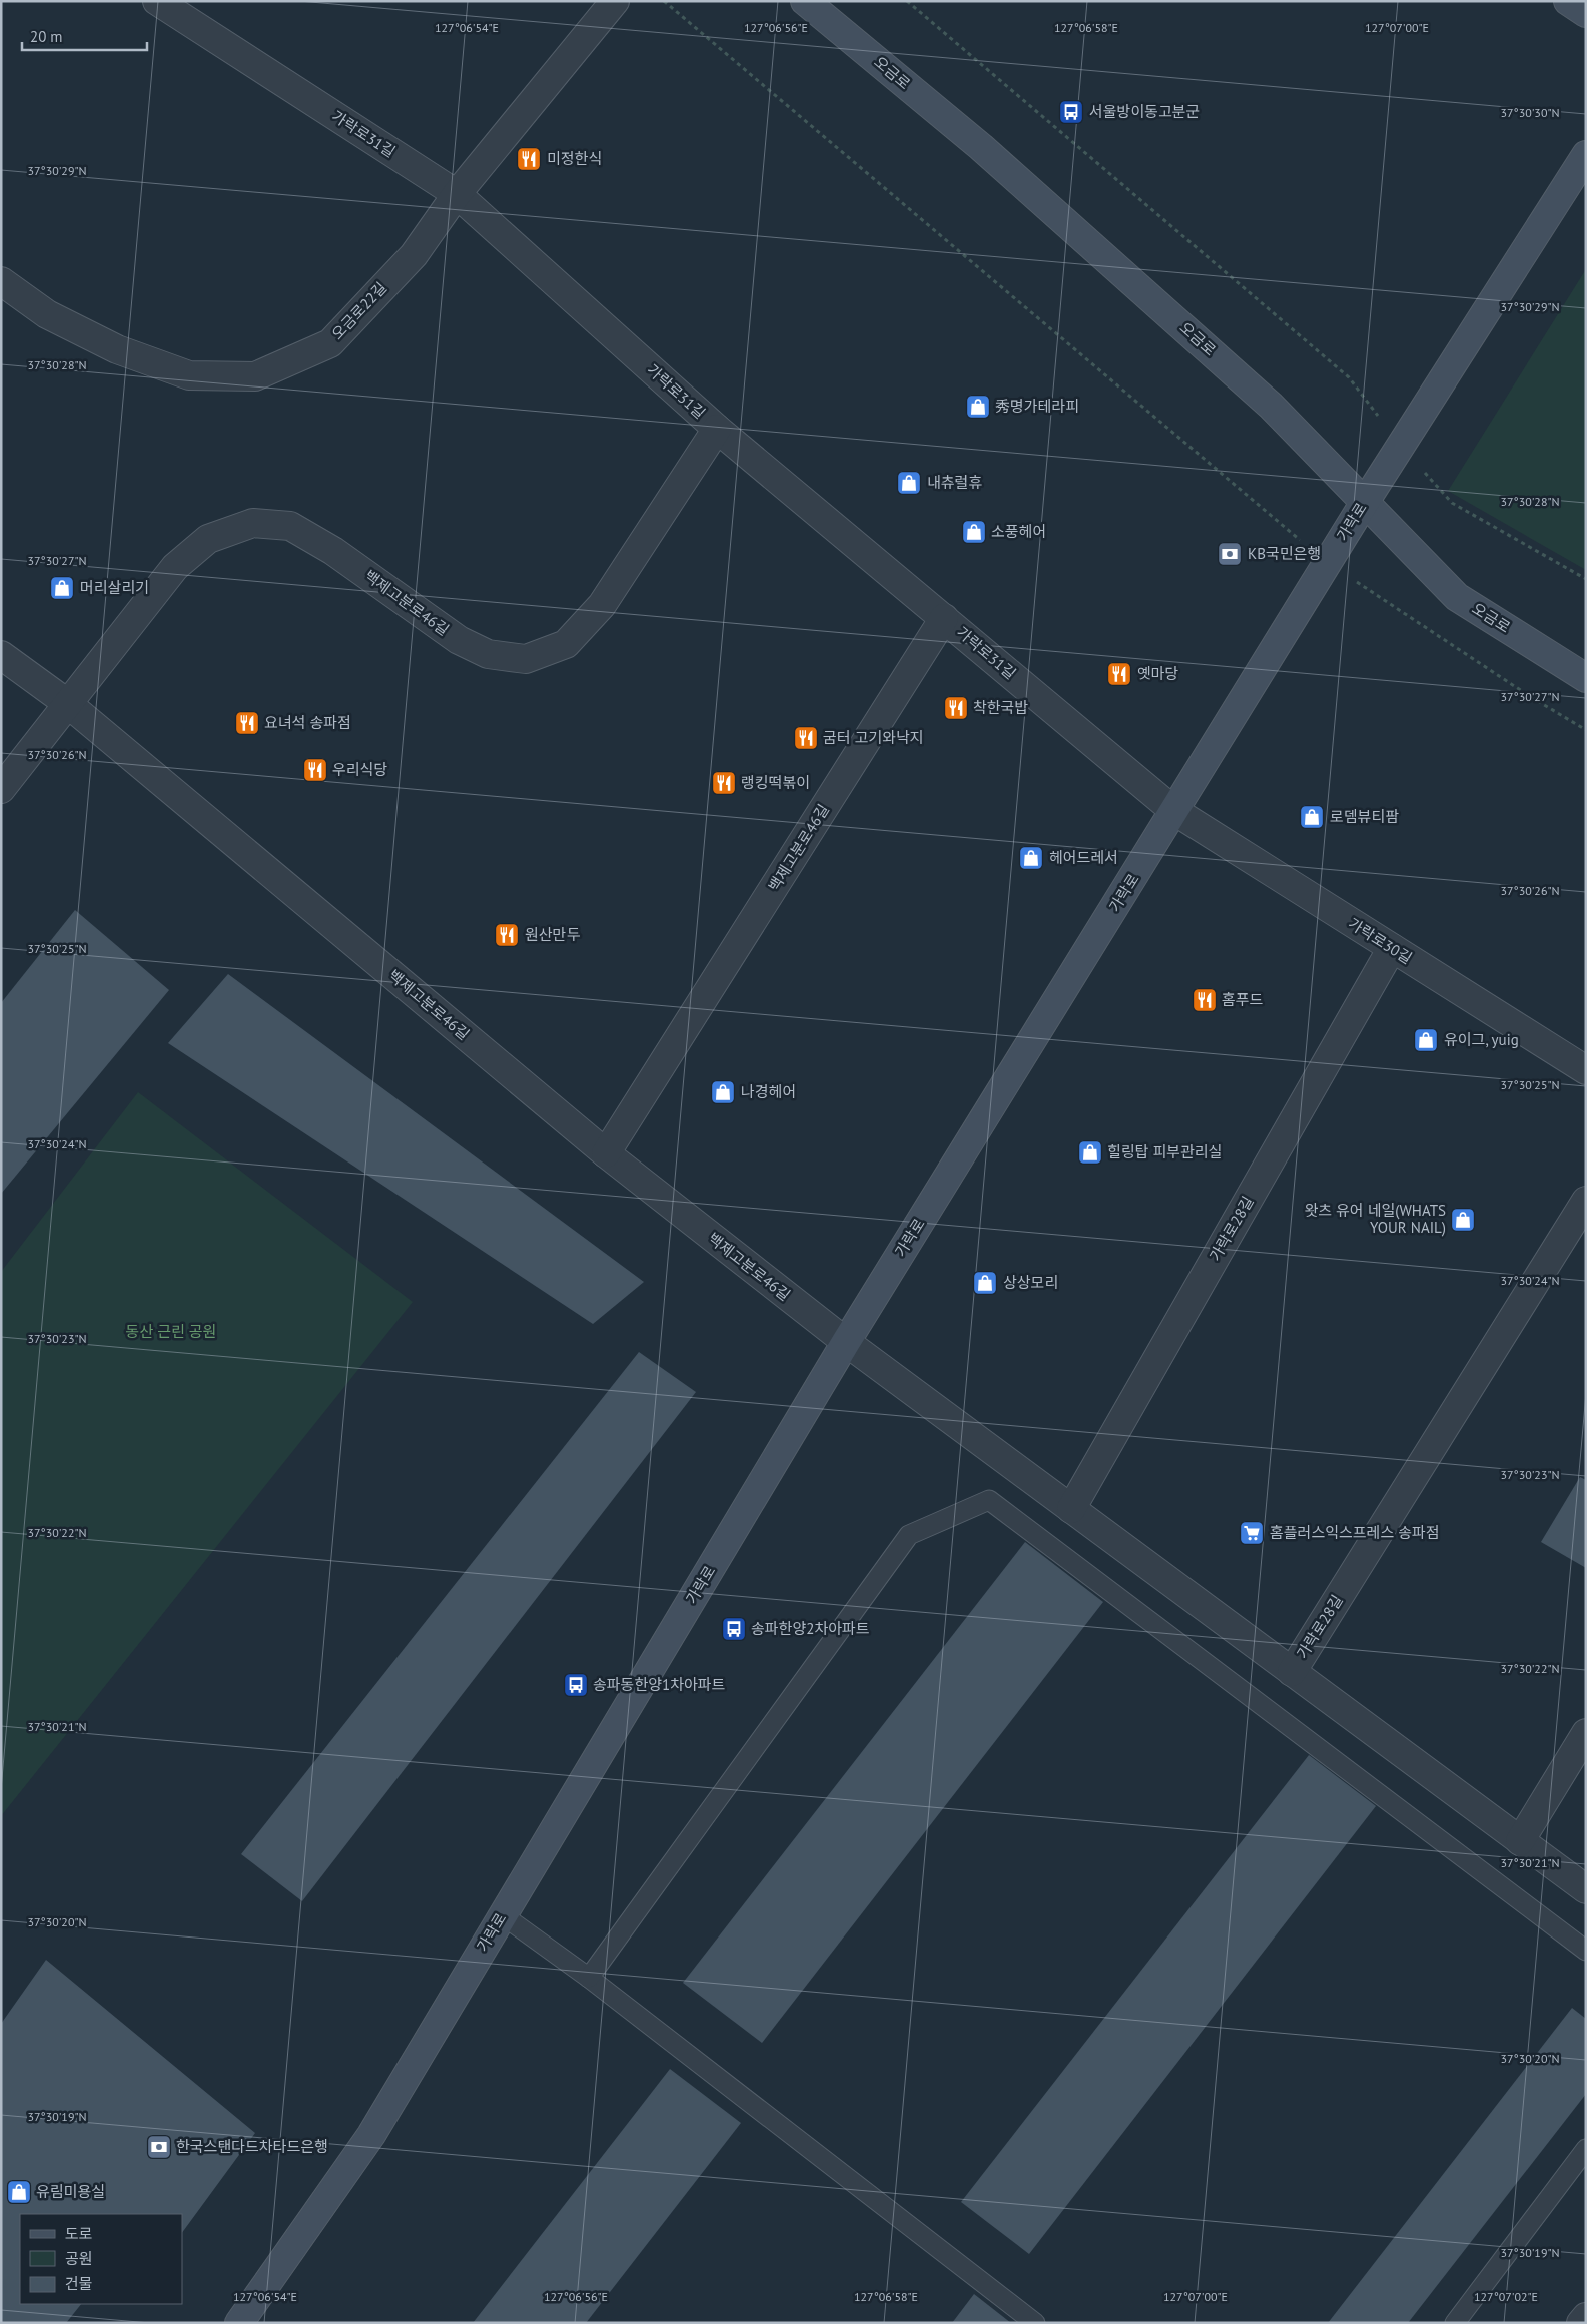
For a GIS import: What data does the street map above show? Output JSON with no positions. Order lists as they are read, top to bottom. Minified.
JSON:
{"streets":{"street":["오금로","가락로31길","오금로22길","가락로","백제고분로46길","가락로30길","가락로28길"]},"crossings":[["오금로","가락로"],["가락로31길","오금로22길"],["가락로31길","가락로"],["가락로31길","백제고분로46길"],["가락로31길","가락로30길"],["가락로","백제고분로46길"],["가락로","가락로30길"],["가락로","가락로28길"],["백제고분로46길","가락로28길"],["가락로30길","가락로28길"]],"parks":["동산 근린 공원"],"places":{"bus stop":["서울방이동고분군","송파한양2차아파트","송파동한양1차아파트"],"restaurant":["미정한식","옛마당","착한국밥","요녀석 송파점","굼터 고기와낙지","우리식당","랭킹떡볶이","원산만두","홈푸드"],"shop":["秀명가테라피","내츄럴휴","소풍헤어","머리살리기","로뎀뷰티팜","헤어드레서","유이그, yuig","나경헤어","힐링탑 피부관리실","왓츠 유어 네일(WHATS YOUR NAIL)","상상모리","유림미용실"],"bank":["KB국민은행","한국스탠다드차타드은행"],"supermarket":["홈플러스익스프레스 송파점"]},"legend":["도로","공원","건물"],"scale_bar":"20 m","coordinates":["127°06'54\"E","127°06'56\"E","127°06'58\"E","127°07'00\"E","37°30'30\"N","37°30'29\"N","37°30'28\"N","37°30'27\"N","37°30'26\"N","37°30'25\"N","37°30'24\"N","37°30'23\"N","37°30'22\"N","37°30'21\"N","37°30'20\"N","37°30'19\"N","127°07'02\"E"]}
